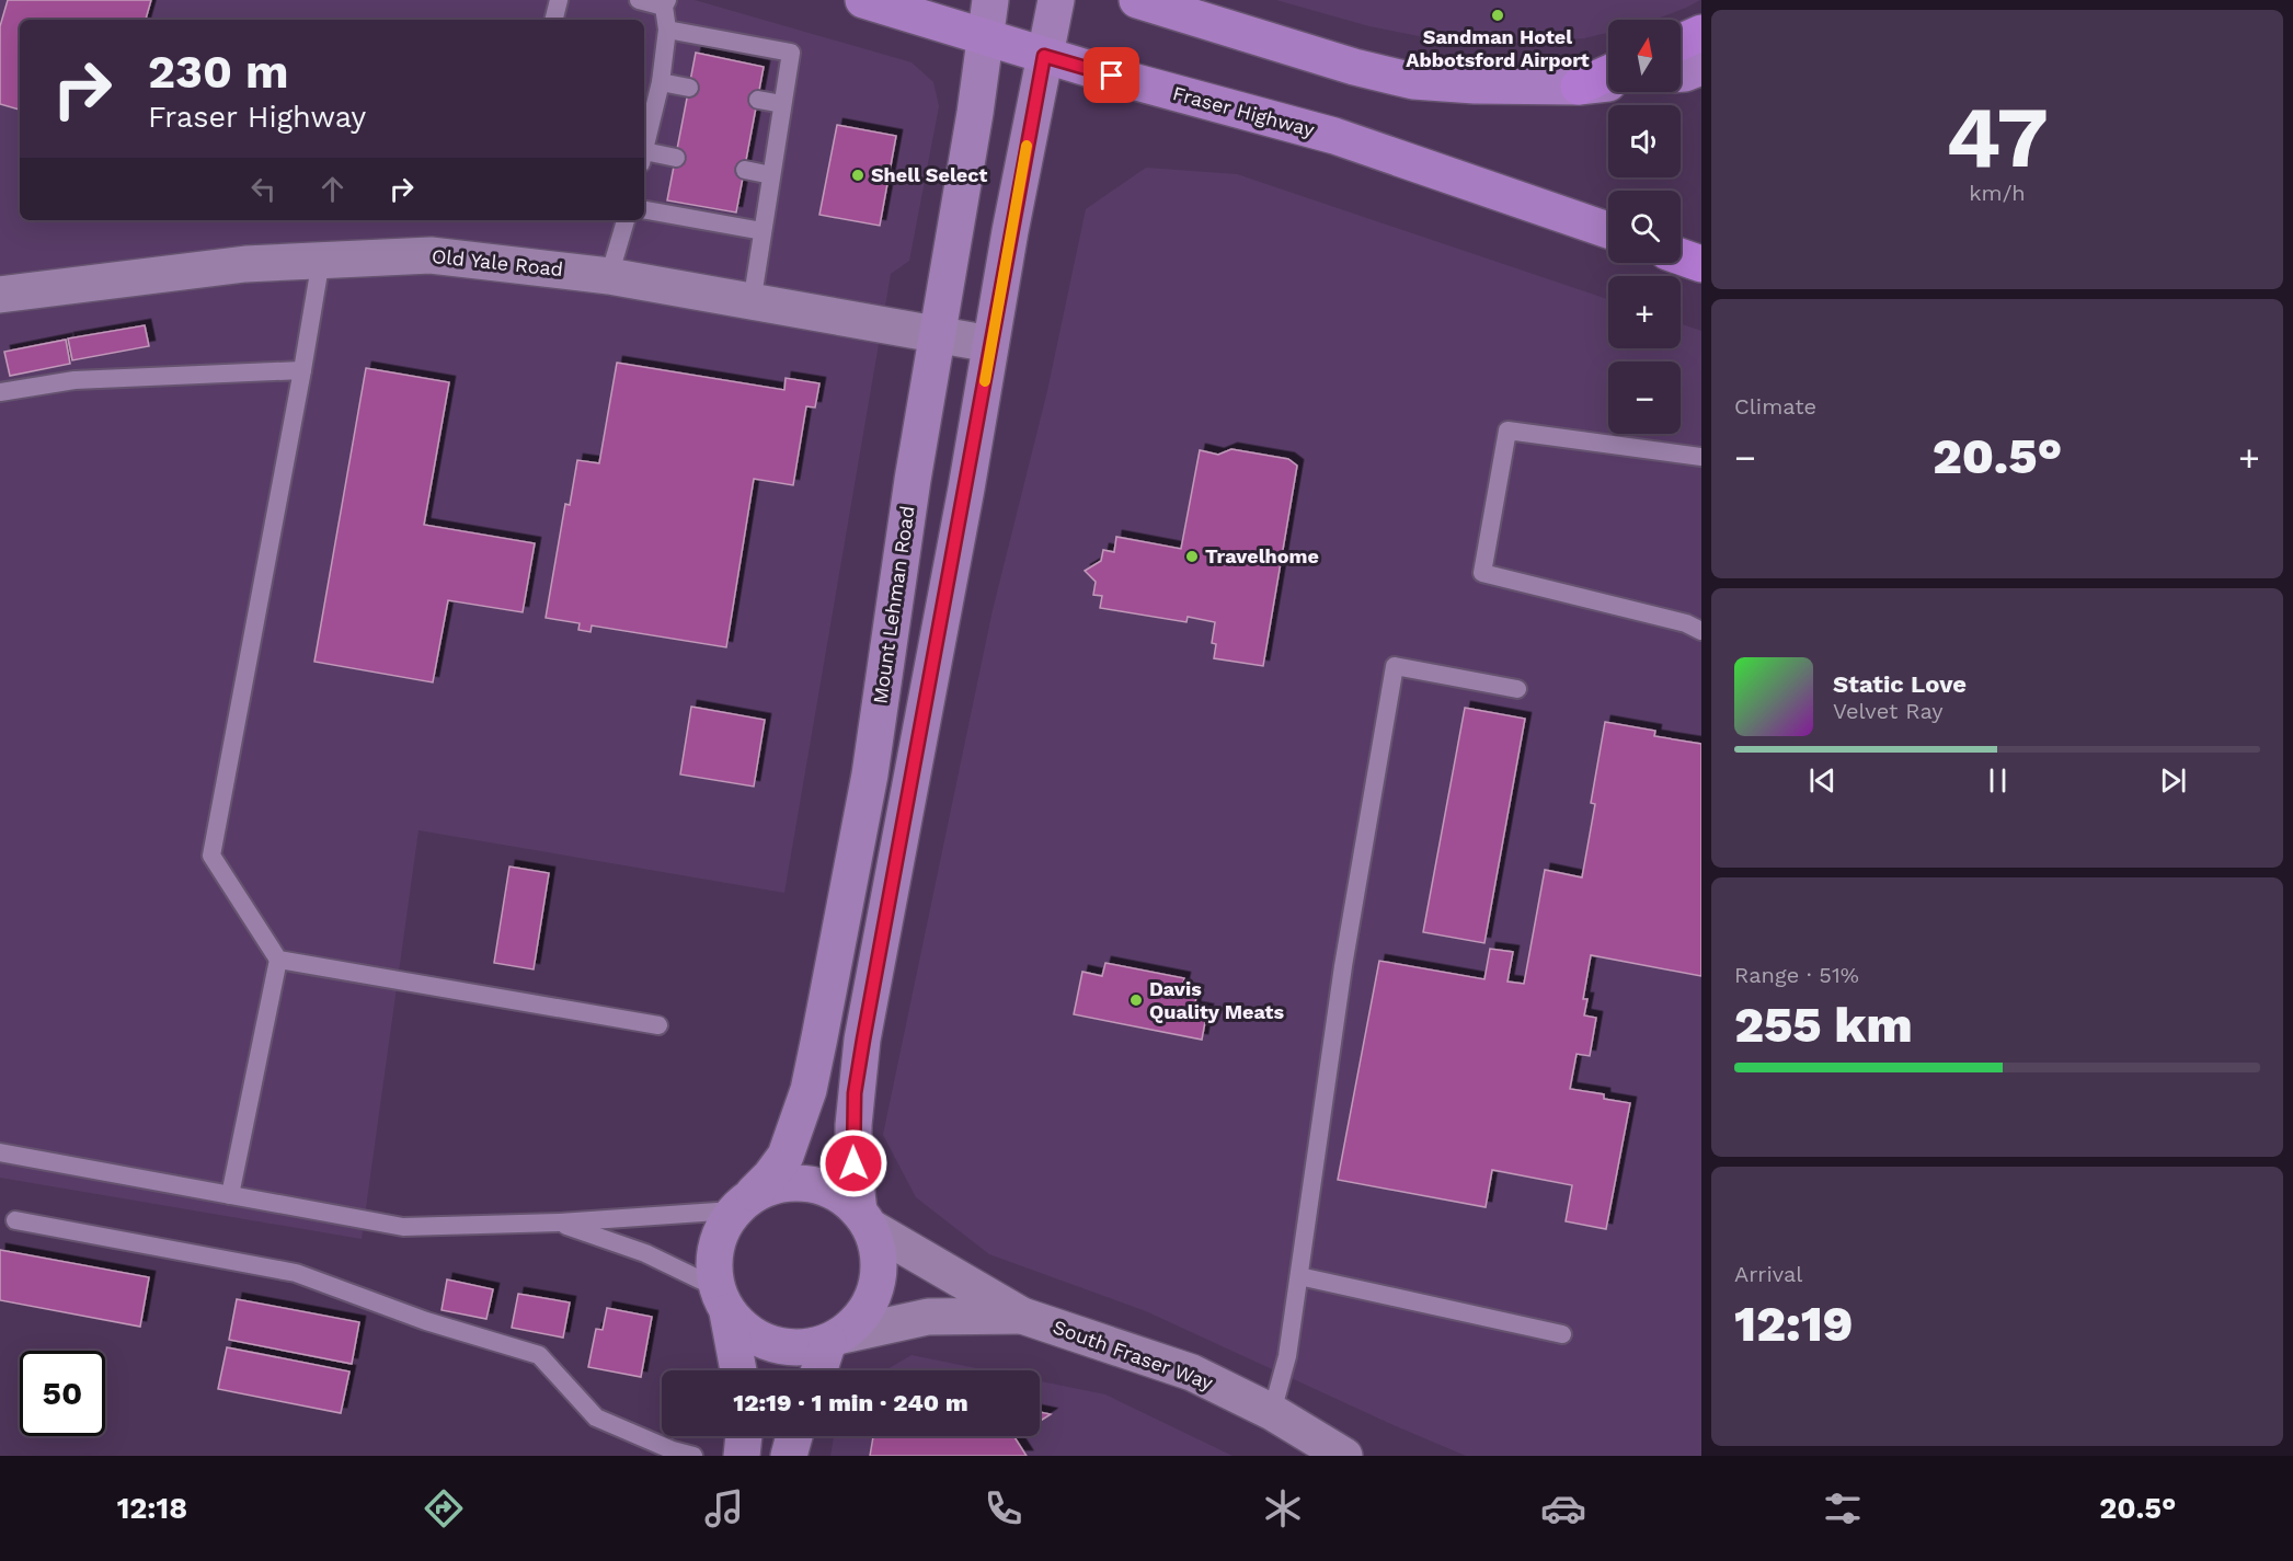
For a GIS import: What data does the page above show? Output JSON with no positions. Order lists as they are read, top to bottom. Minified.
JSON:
{"streets":{"main road":["Fraser Highway","Mount Lehman Road"],"street":["Old Yale Road","South Fraser Way"]},"crossings":[["Fraser Highway","Mount Lehman Road"],["Old Yale Road","Mount Lehman Road"],["Mount Lehman Road","South Fraser Way"]],"places":["Sandman Hotel Abbotsford Airport","Shell Select","Travelhome","Davis Quality Meats"],"north":"top","page":{"tile":[["47","km/h"],"Climate",["Range · 51%","255 km"],["Arrival","12:19"]],"map_buttons":["+","−"],"turn":["230 m","Fraser Highway"],"heat":["−","20.5°","+"],"song":["Static Love","Velvet Ray"],"limit":"50","trip":"12:19 · 1 min · 240 m","tabs":["12:18","20.5°"]}}
